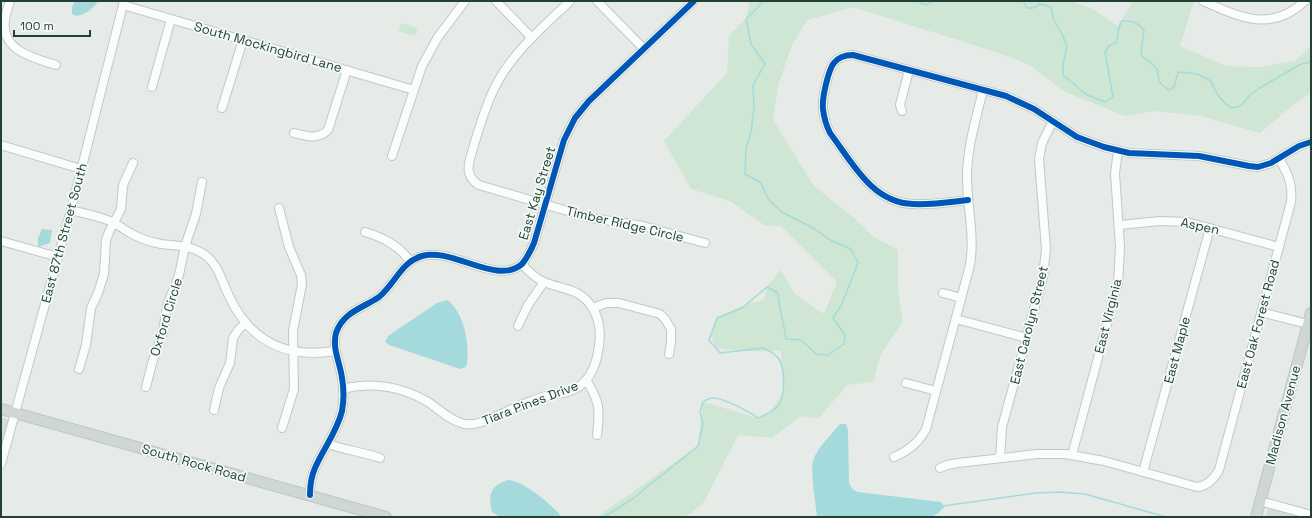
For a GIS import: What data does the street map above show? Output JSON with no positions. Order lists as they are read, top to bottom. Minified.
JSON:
{"streets":{"main road":["Madison Avenue","South Rock Road"],"street":["South Mockingbird Lane","East Kay Street","Timber Ridge Circle","Aspen","East 87th Street South","East Virginia","Oxford Circle","East Oak Forest Road","East Carolyn Street","East Maple","Tiara Pines Drive"]},"crossings":[["South Mockingbird Lane","East 87th Street South"],["East Kay Street","Timber Ridge Circle"],["Aspen","East Virginia"],["Aspen","East Oak Forest Road"],["Aspen","East Maple"],["East 87th Street South","South Rock Road"],["East Oak Forest Road","East Maple"]],"scale_bar":"100 m"}
